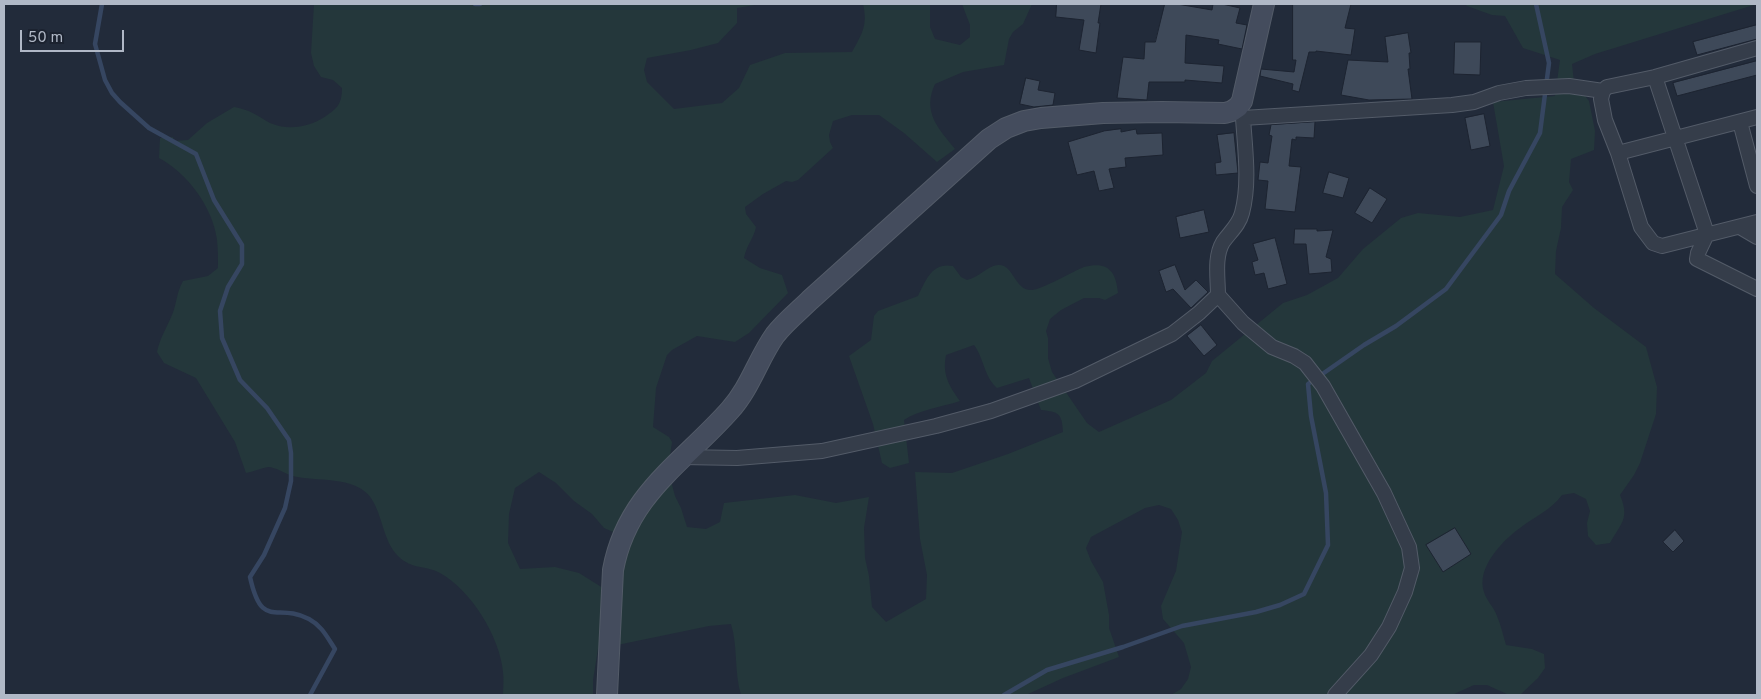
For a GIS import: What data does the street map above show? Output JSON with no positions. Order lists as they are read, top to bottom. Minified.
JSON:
{"scale_bar":"50 m"}
